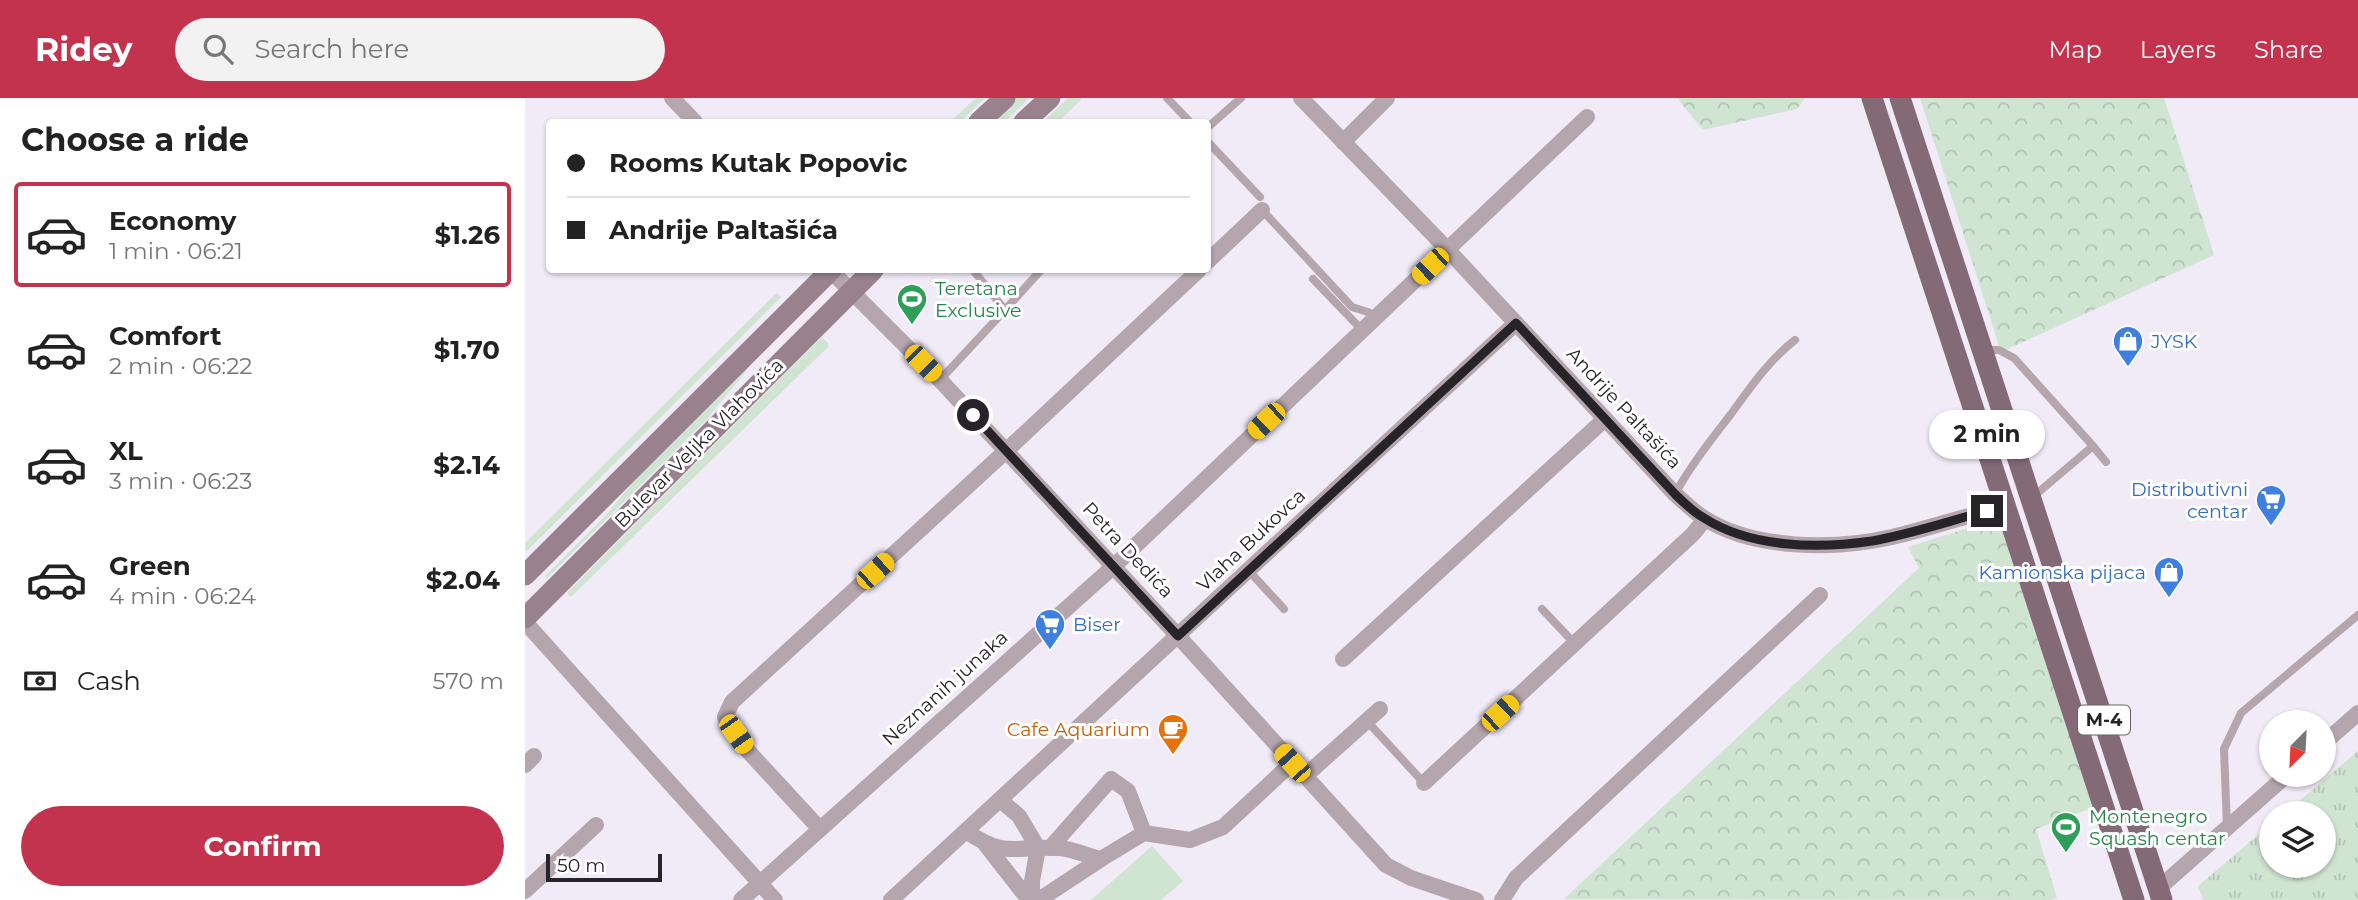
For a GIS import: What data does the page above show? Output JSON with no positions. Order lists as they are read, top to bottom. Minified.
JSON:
{"streets":{"main road":["Bulevar Veljka Vlahovića","M-4"],"street":["Andrije Paltašića","Vlaha Bukovca","Petra Dedića","Neznanih junaka"]},"crossings":[["Andrije Paltašića","Vlaha Bukovca"],["Andrije Paltašića","Neznanih junaka"],["Andrije Paltašića","M-4"],["Bulevar Veljka Vlahovića","Petra Dedića"],["Vlaha Bukovca","Petra Dedića"],["Petra Dedića","Neznanih junaka"]],"places":{"sports":["Teretana Exclusive","Montenegro Squash centar"],"shop":["JYSK","Kamionska pijaca"],"supermarket":["Distributivni centar","Biser"],"cafe":["Cafe Aquarium"]},"scale_bar":"50 m","north":"bottom left","page":{"header":"Ridey","search":"Search here","nav":["Map","Layers","Share"],"heading":"Choose a ride","banner":["Rooms Kutak Popovic","Andrije Paltašića"],"list":[{"name":"Economy","note":"1 min · 06:21","value":"$1.26"},{"name":"Comfort","note":"2 min · 06:22","value":"$1.70"},{"name":"XL","note":"3 min · 06:23","value":"$2.14"},{"name":"Green","note":"4 min · 06:24","value":"$2.04"}],"bubble":"2 min","pay":["Cash","570 m"],"buttons":"Confirm","scale":"50 m"}}
